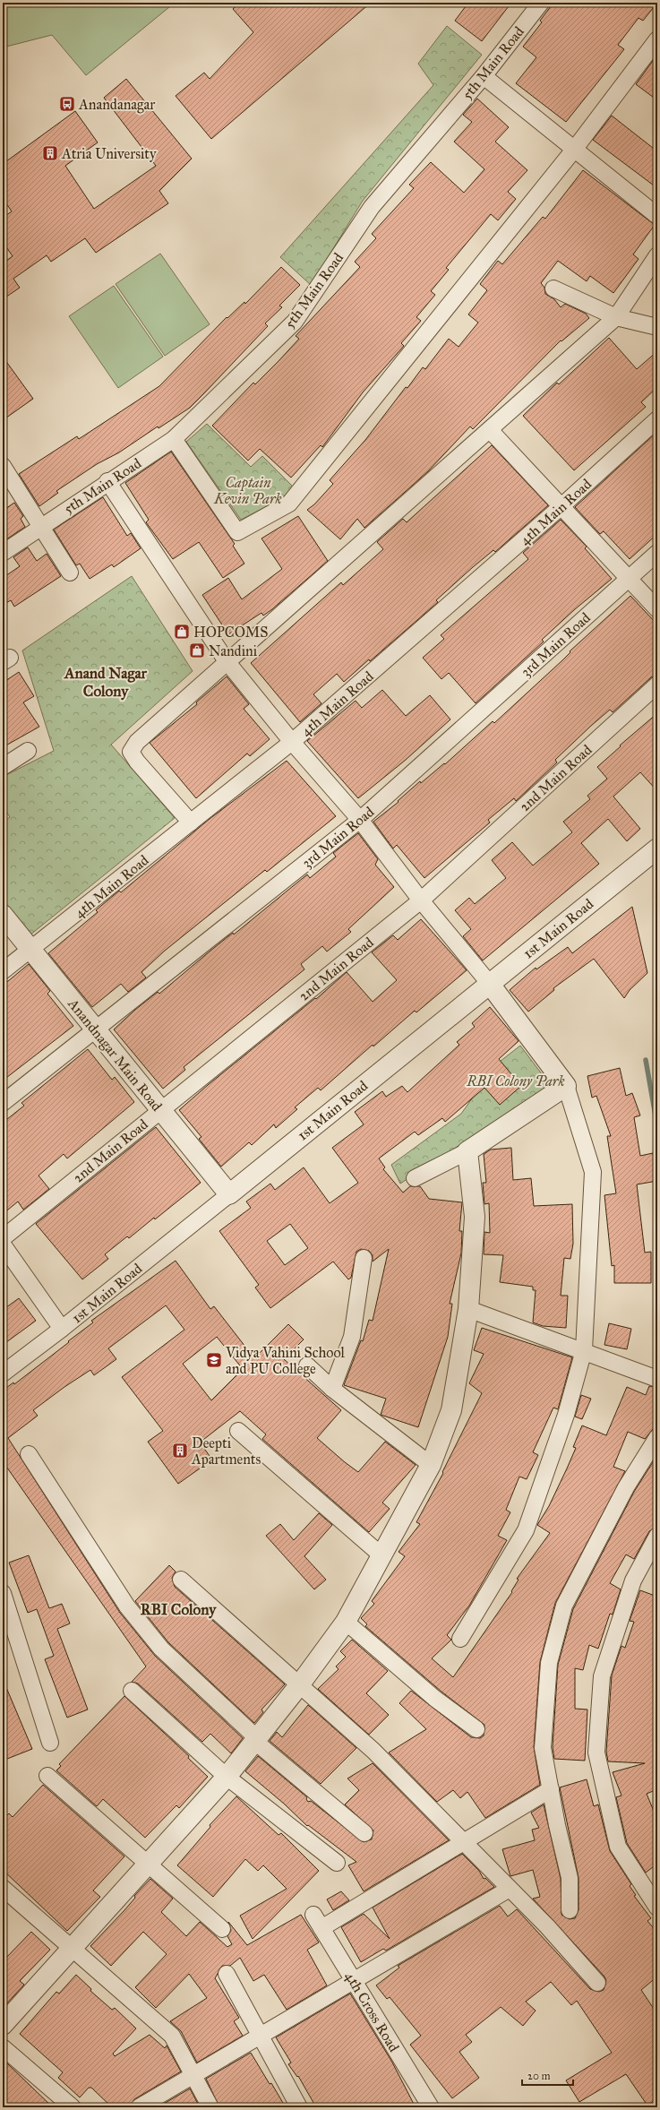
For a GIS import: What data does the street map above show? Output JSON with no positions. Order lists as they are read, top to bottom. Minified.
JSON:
{"streets":{"street":["5th Main Road","4th Main Road","3rd Main Road","2nd Main Road","1st Main Road","Anandnagar Main Road","4th Cross Road"]},"crossings":[["4th Main Road","Anandnagar Main Road"],["3rd Main Road","Anandnagar Main Road"],["2nd Main Road","Anandnagar Main Road"],["1st Main Road","Anandnagar Main Road"]],"districts":["Anand Nagar Colony","RBI Colony"],"parks":["Captain Kevin Park","RBI Colony Park"],"places":{"bus stop":["Anandanagar"],"building":["Atria University","Deepti Apartments"],"shop":["HOPCOMS","Nandini"],"school or university":["Vidya Vahini School and PU College"]},"scale_bar":"20 m"}
